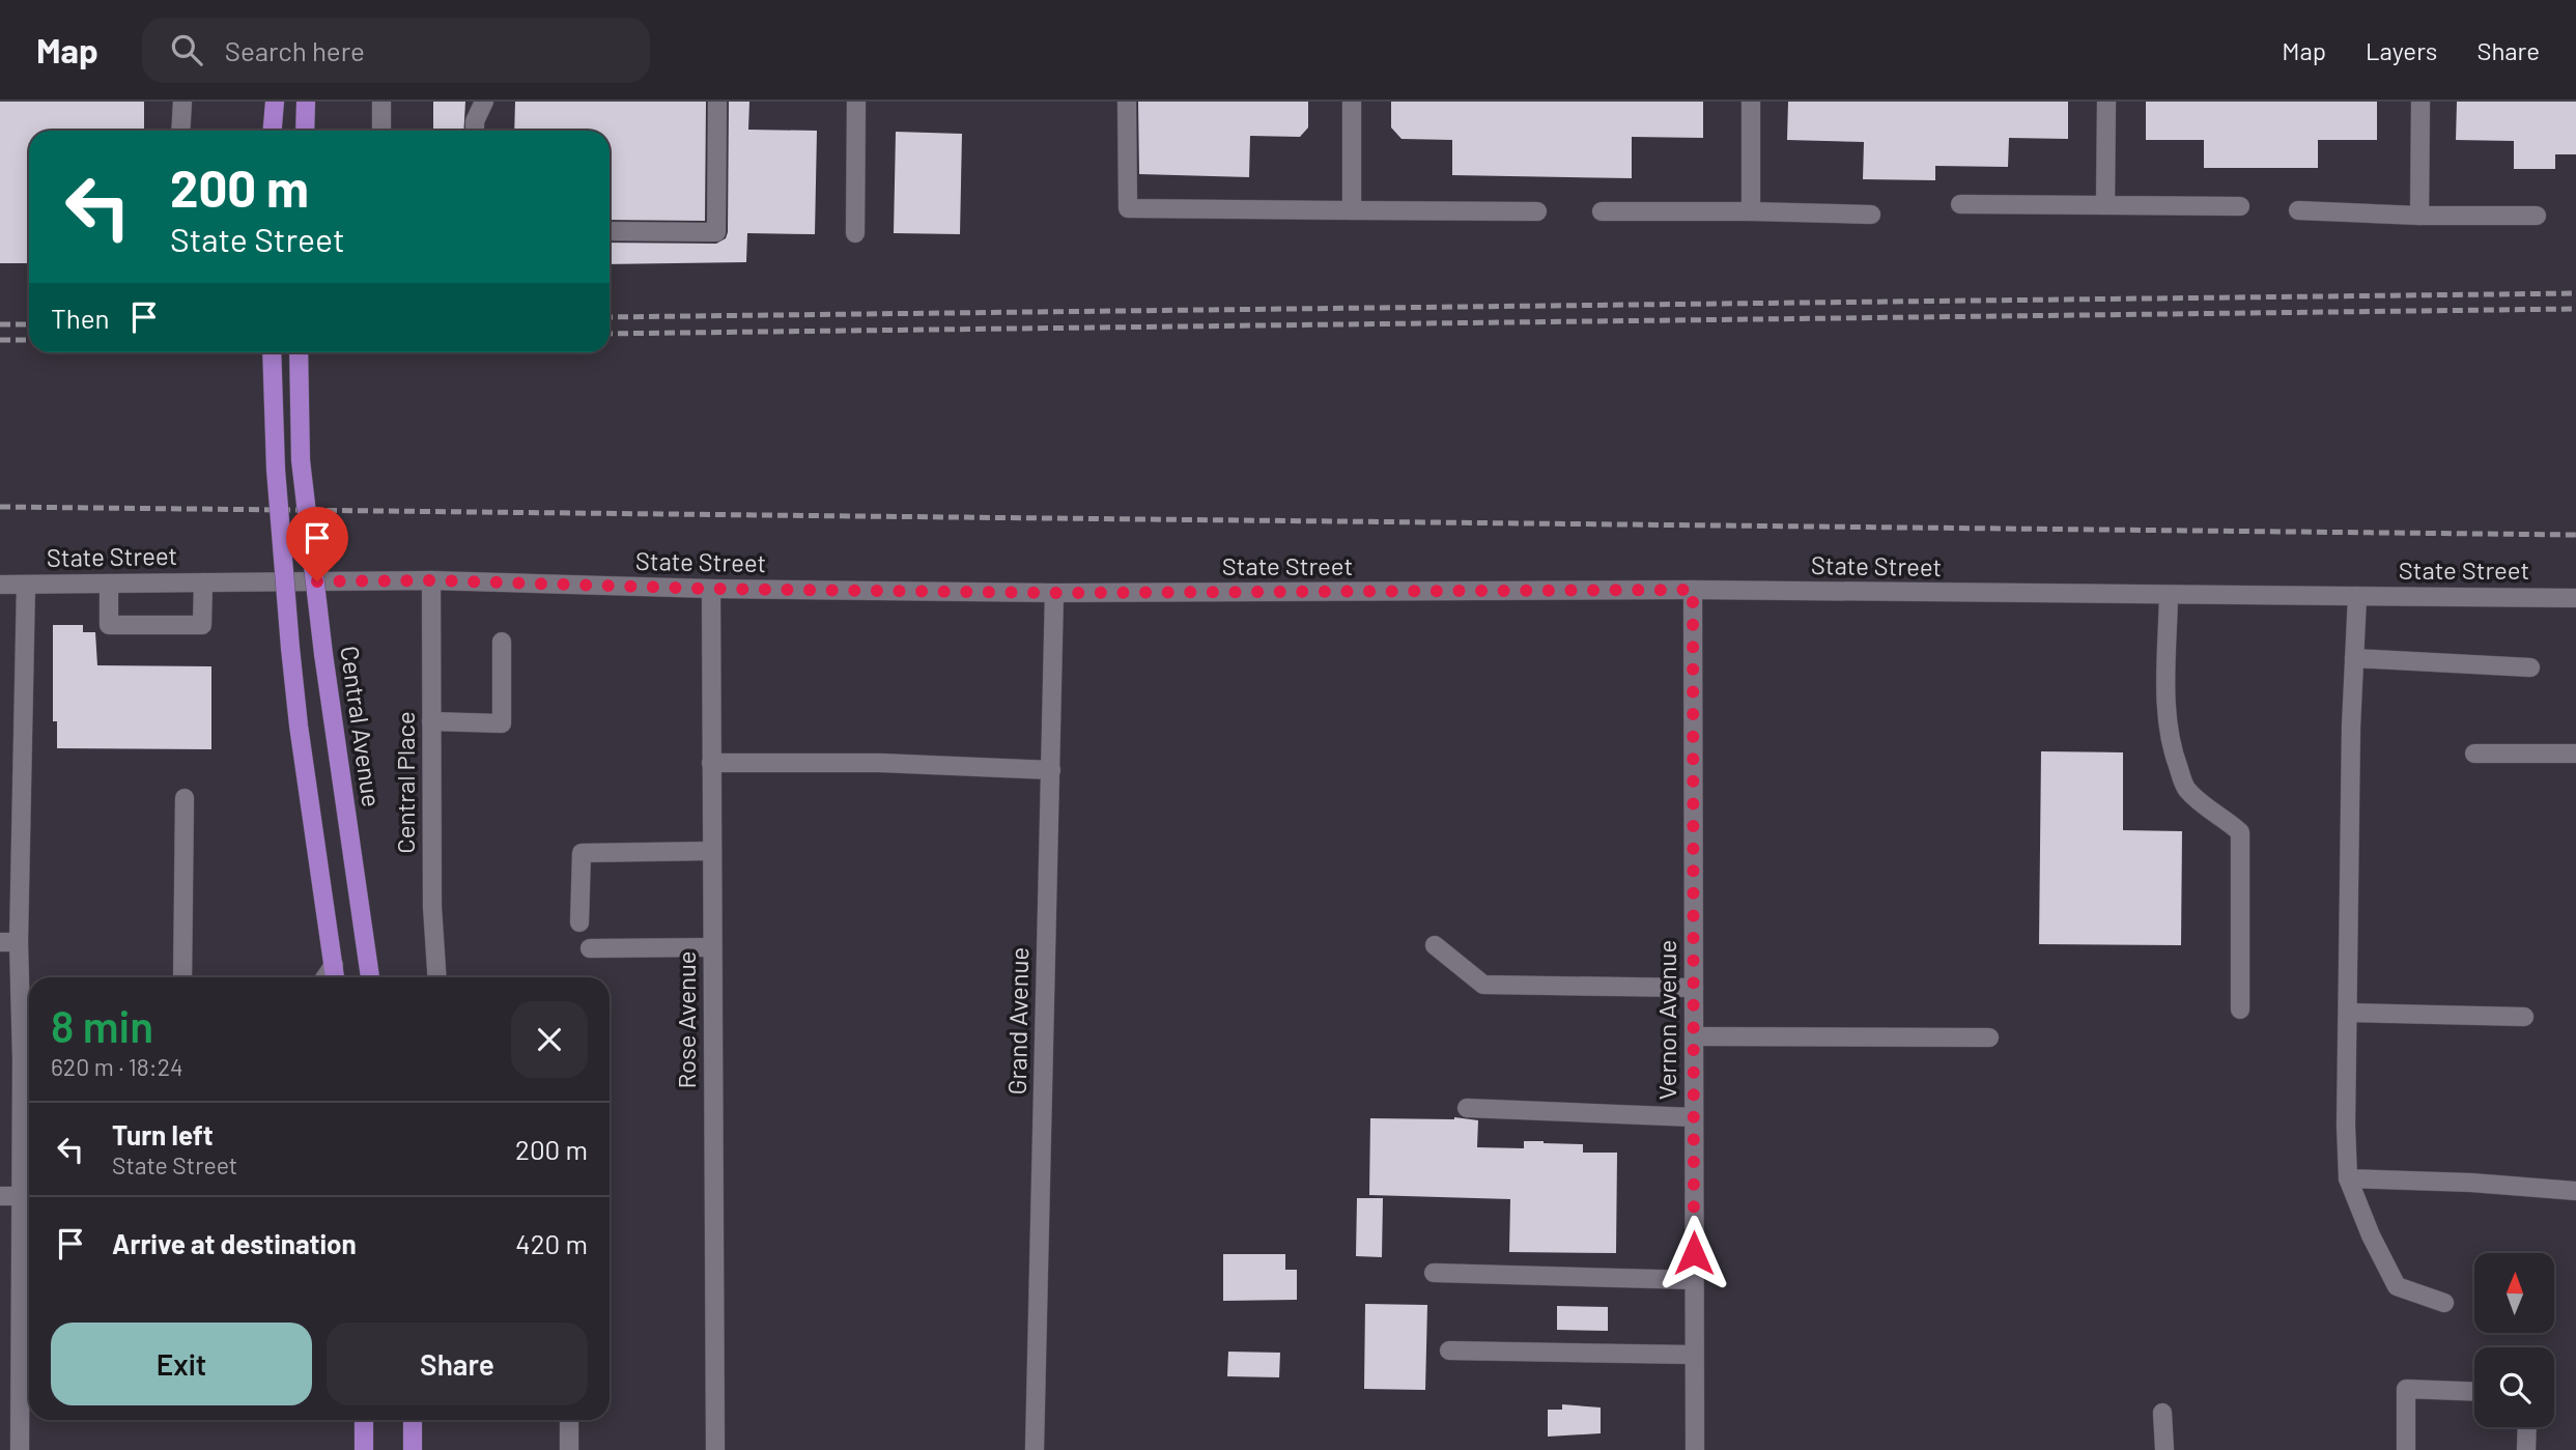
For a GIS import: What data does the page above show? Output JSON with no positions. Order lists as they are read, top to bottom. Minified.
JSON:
{"streets":{"main road":["Central Avenue"],"street":["State Street","Central Place","Rose Avenue","Vernon Avenue","Grand Avenue"]},"crossings":[["State Street","Central Place"],["State Street","Rose Avenue"],["State Street","Vernon Avenue"],["State Street","Grand Avenue"]],"north":"top","page":{"header":"Map","search":"Search here","nav":["Map","Layers","Share"],"turn":["200 m","State Street"],"then":"Then","heading":["8 min","620 m · 18:24"],"list":[{"name":"Turn left","note":"State Street","value":"200 m"},{"name":"Arrive at destination","value":"420 m"}],"buttons":["Exit","Share"]}}
